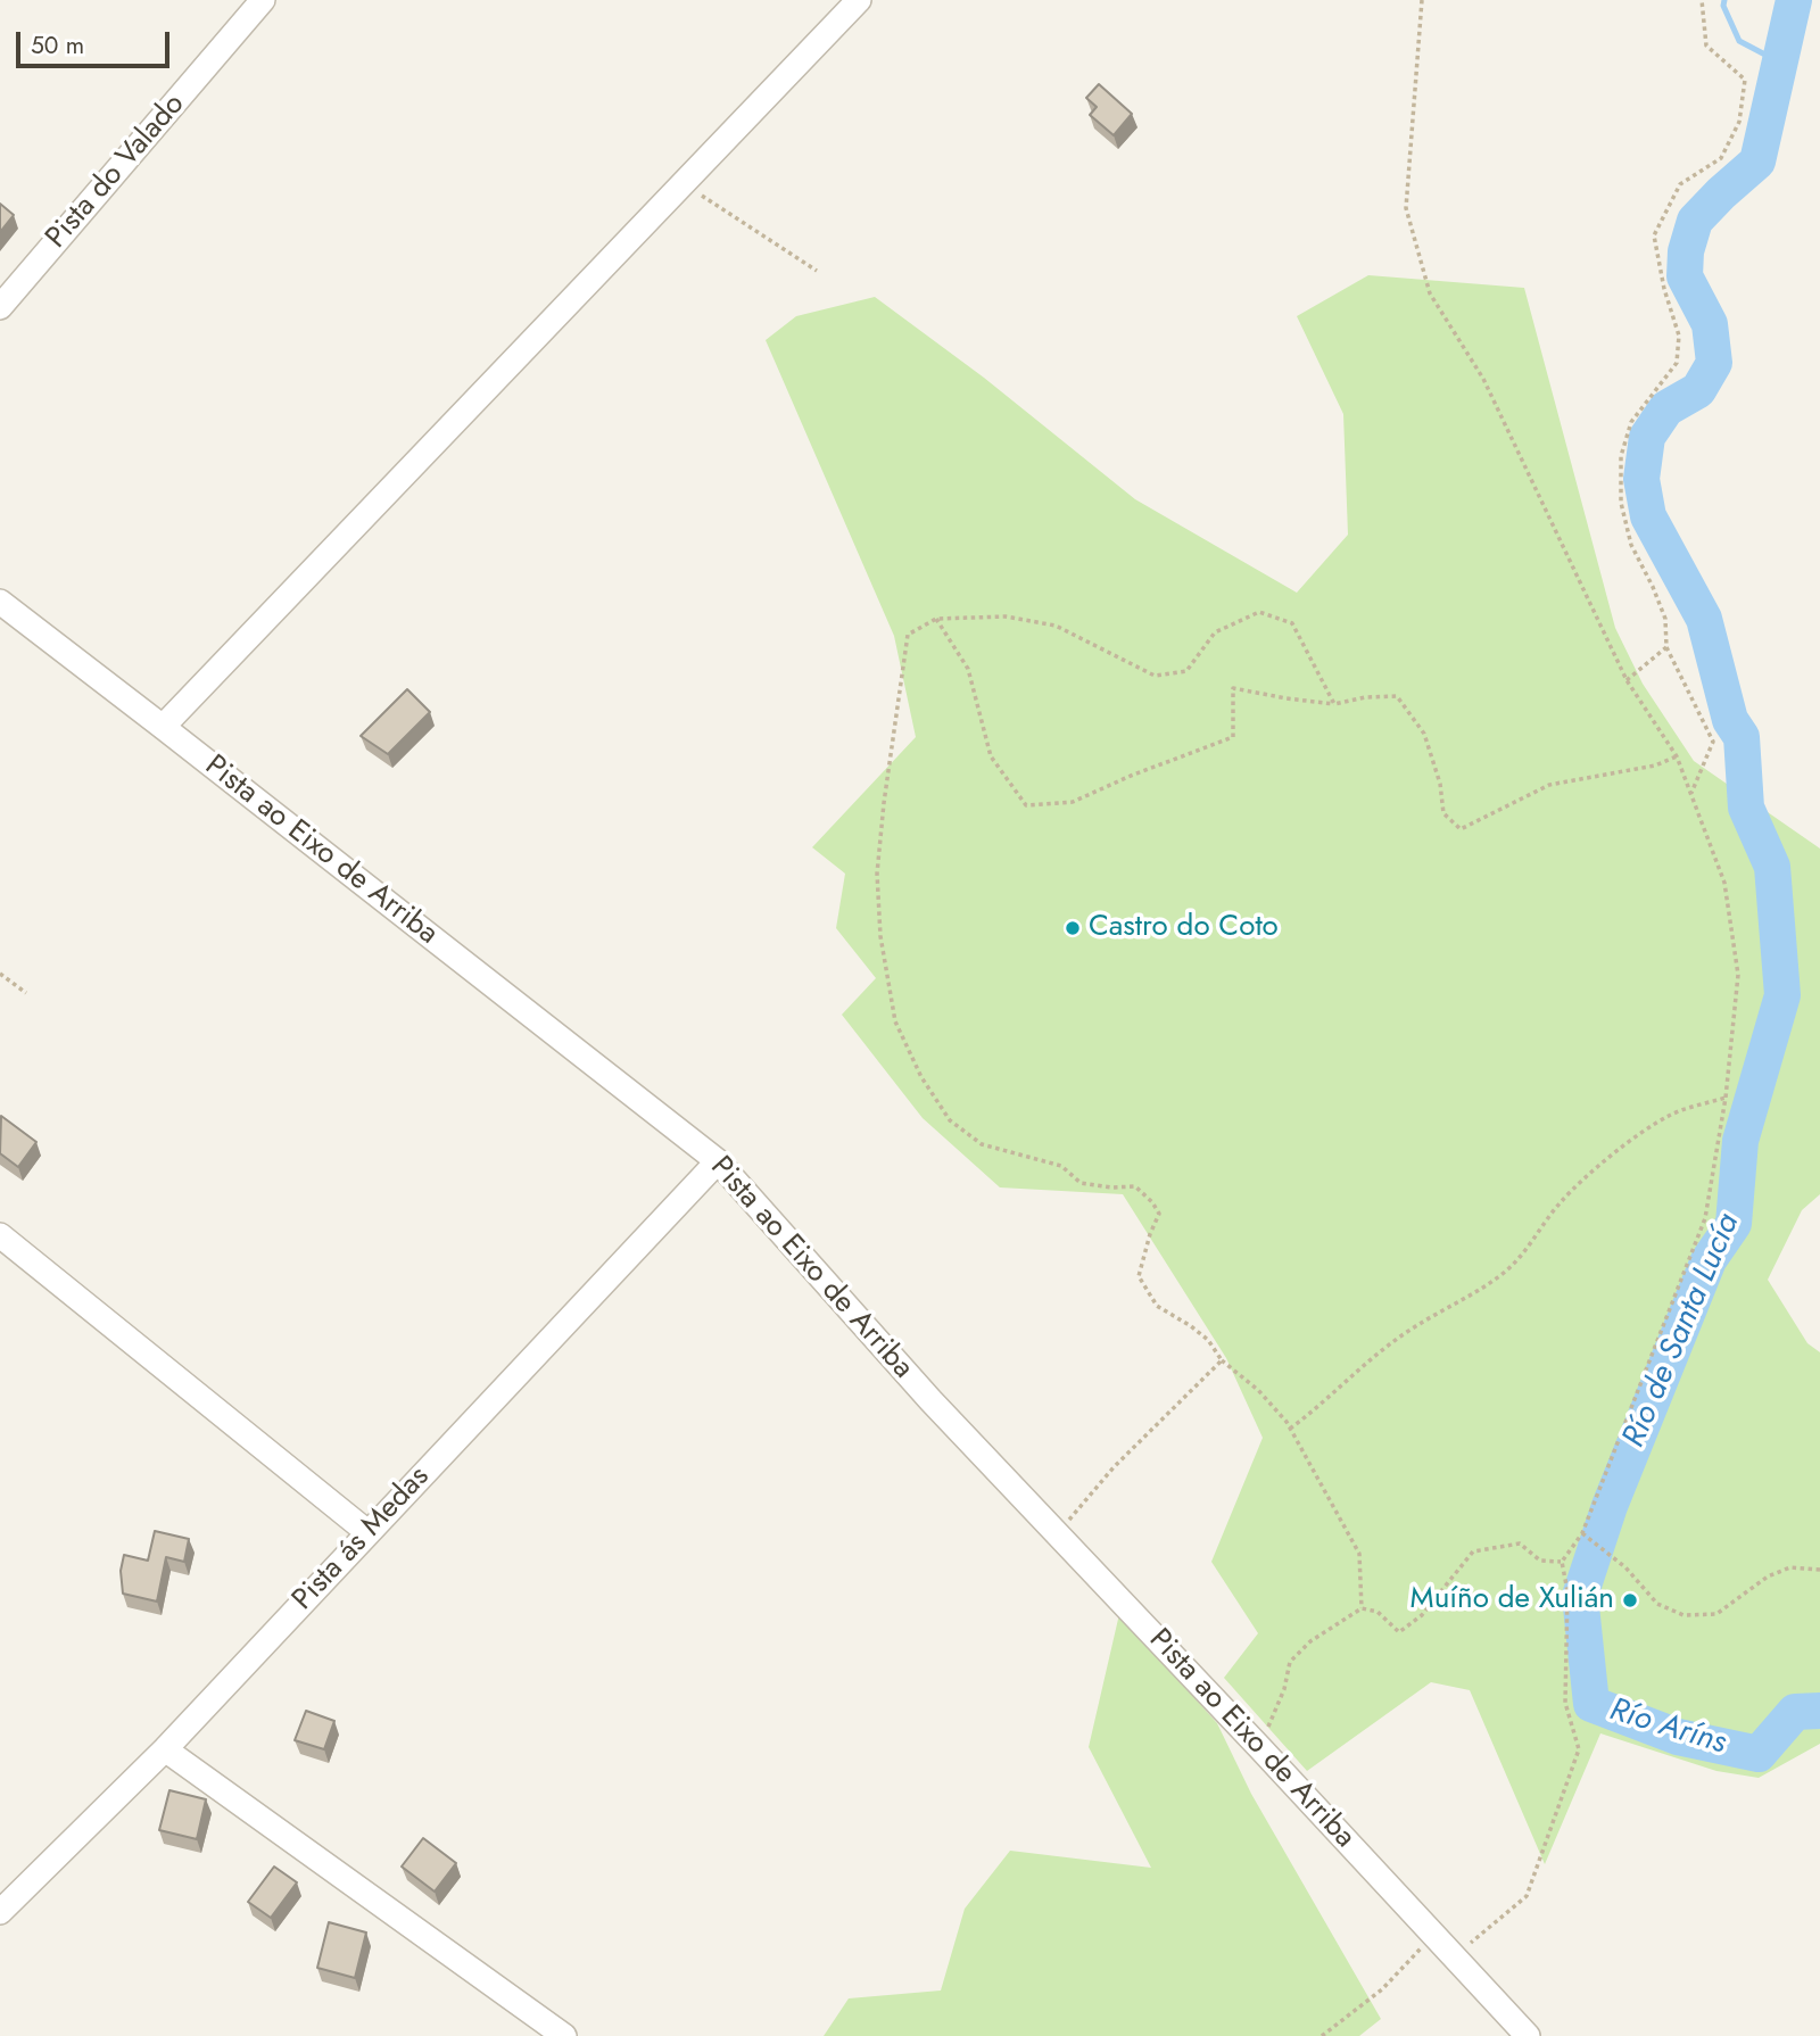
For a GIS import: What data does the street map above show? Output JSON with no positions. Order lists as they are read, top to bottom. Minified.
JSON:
{"streets":{"street":["Pista do Valado","Pista ao Eixo de Arriba","Pista ás Medas"]},"crossings":[["Pista ao Eixo de Arriba","Pista ás Medas"]],"water":["Río de Santa Lucía","Río Aríns"],"places":["Castro do Coto","Muíño de Xulián"],"scale_bar":"50 m"}
